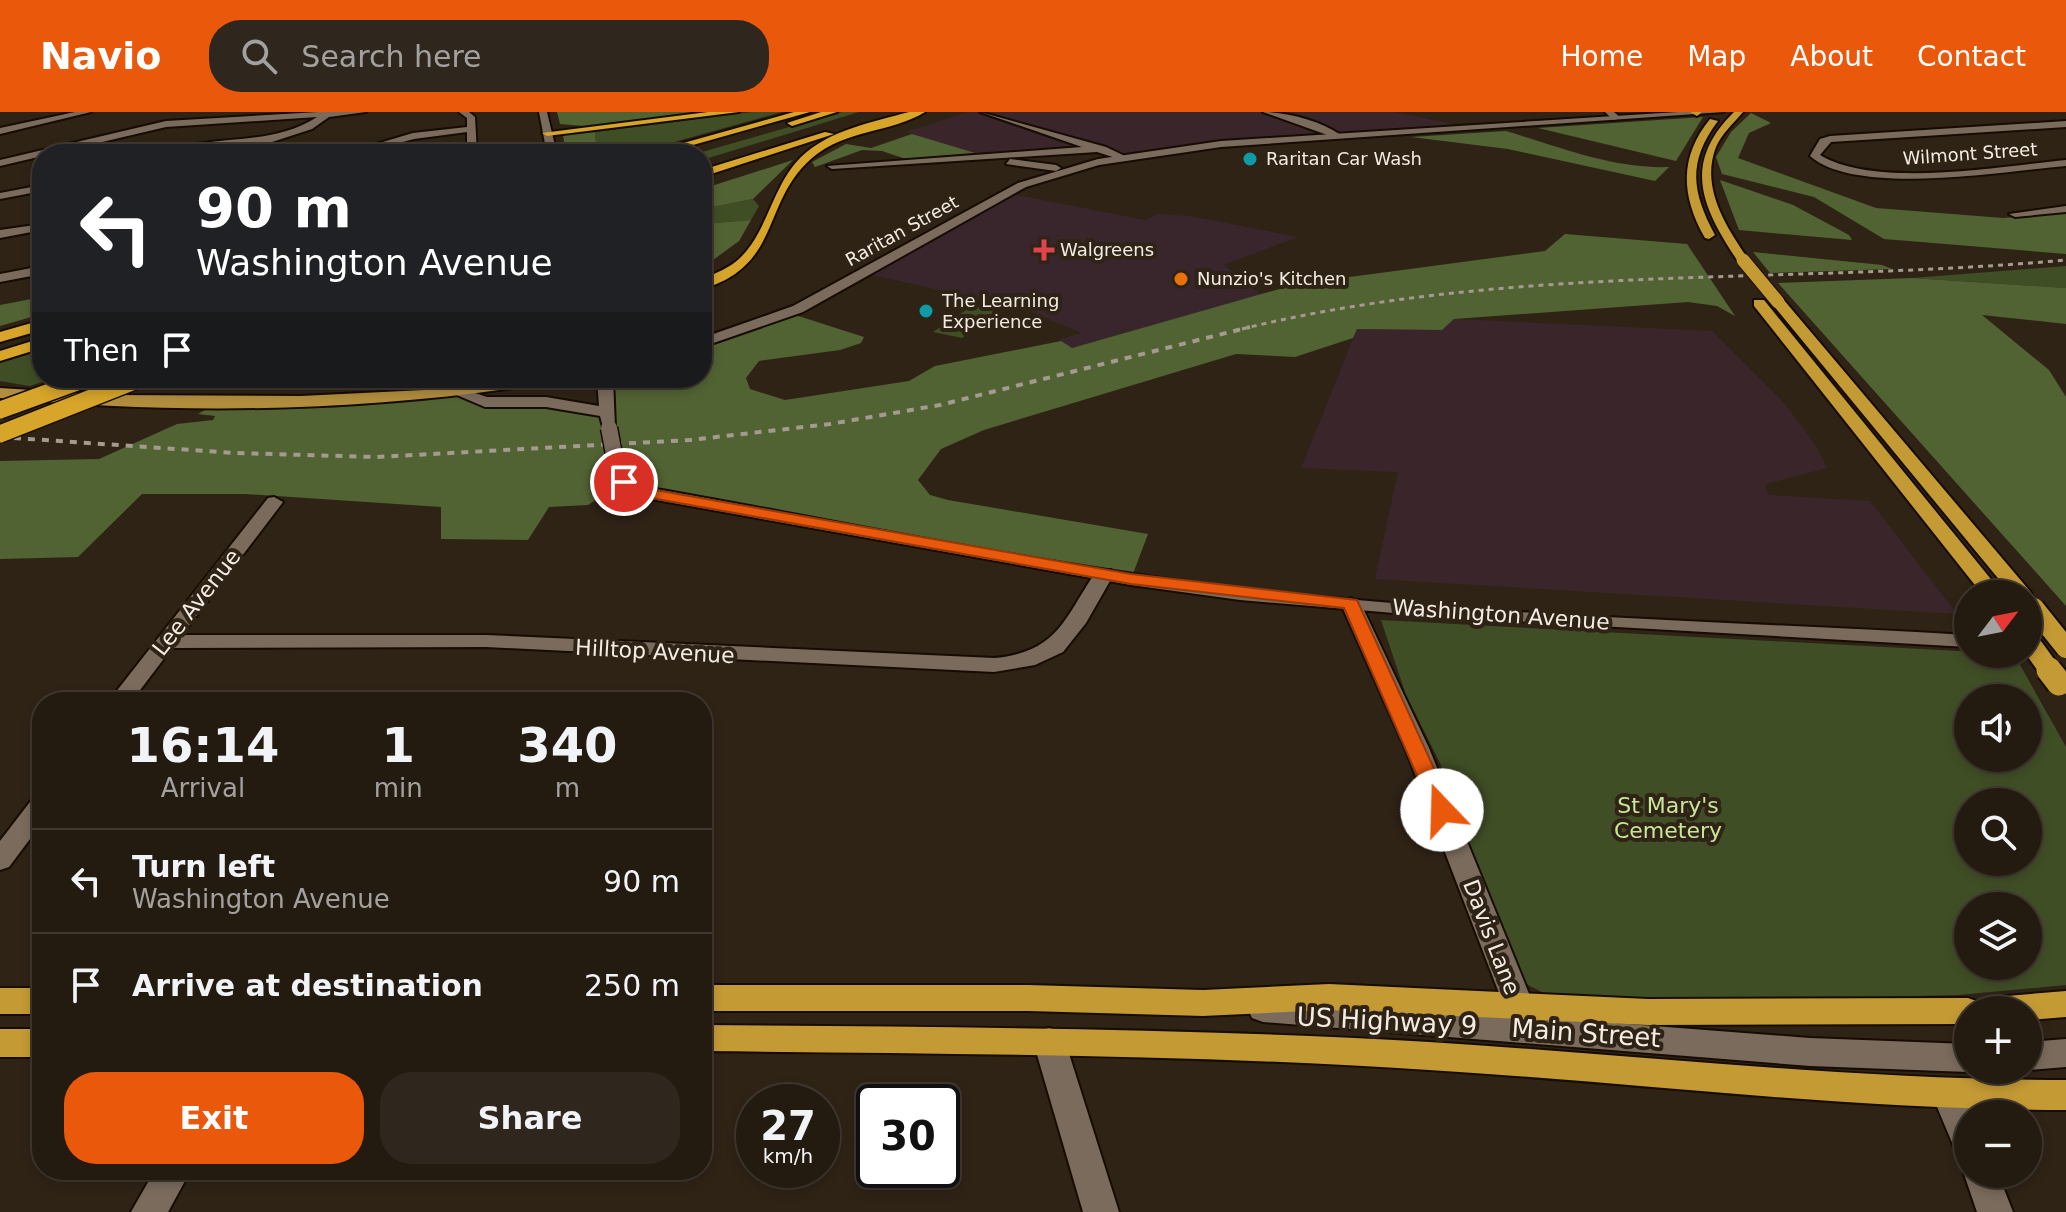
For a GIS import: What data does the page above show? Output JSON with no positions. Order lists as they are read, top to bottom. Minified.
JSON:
{"streets":{"highway":["US Highway 9"],"street":["Wilmont Street","Raritan Street","Lee Avenue","Washington Avenue","Hilltop Avenue","Davis Lane","Main Street"]},"crossings":[["Lee Avenue","Hilltop Avenue"],["Washington Avenue","Hilltop Avenue"],["Washington Avenue","Davis Lane"]],"parks":["St Mary's Cemetery"],"places":{"other":["Raritan Car Wash","Nunzio's Kitchen","The Learning Experience"],"health":["Walgreens"]},"north":"top right","page":{"header":"Navio","search":"Search here","nav":["Home","Map","About","Contact"],"turn":["90 m","Washington Avenue"],"then":"Then","map_buttons":["+","−"],"eta":["16:14","Arrival","1","min","340","m"],"list":[{"name":"Turn left","note":"Washington Avenue","value":"90 m"},{"name":"Arrive at destination","value":"250 m"}],"buttons":["Exit","Share"],"speed":"27 km/h","limit":"30"}}
